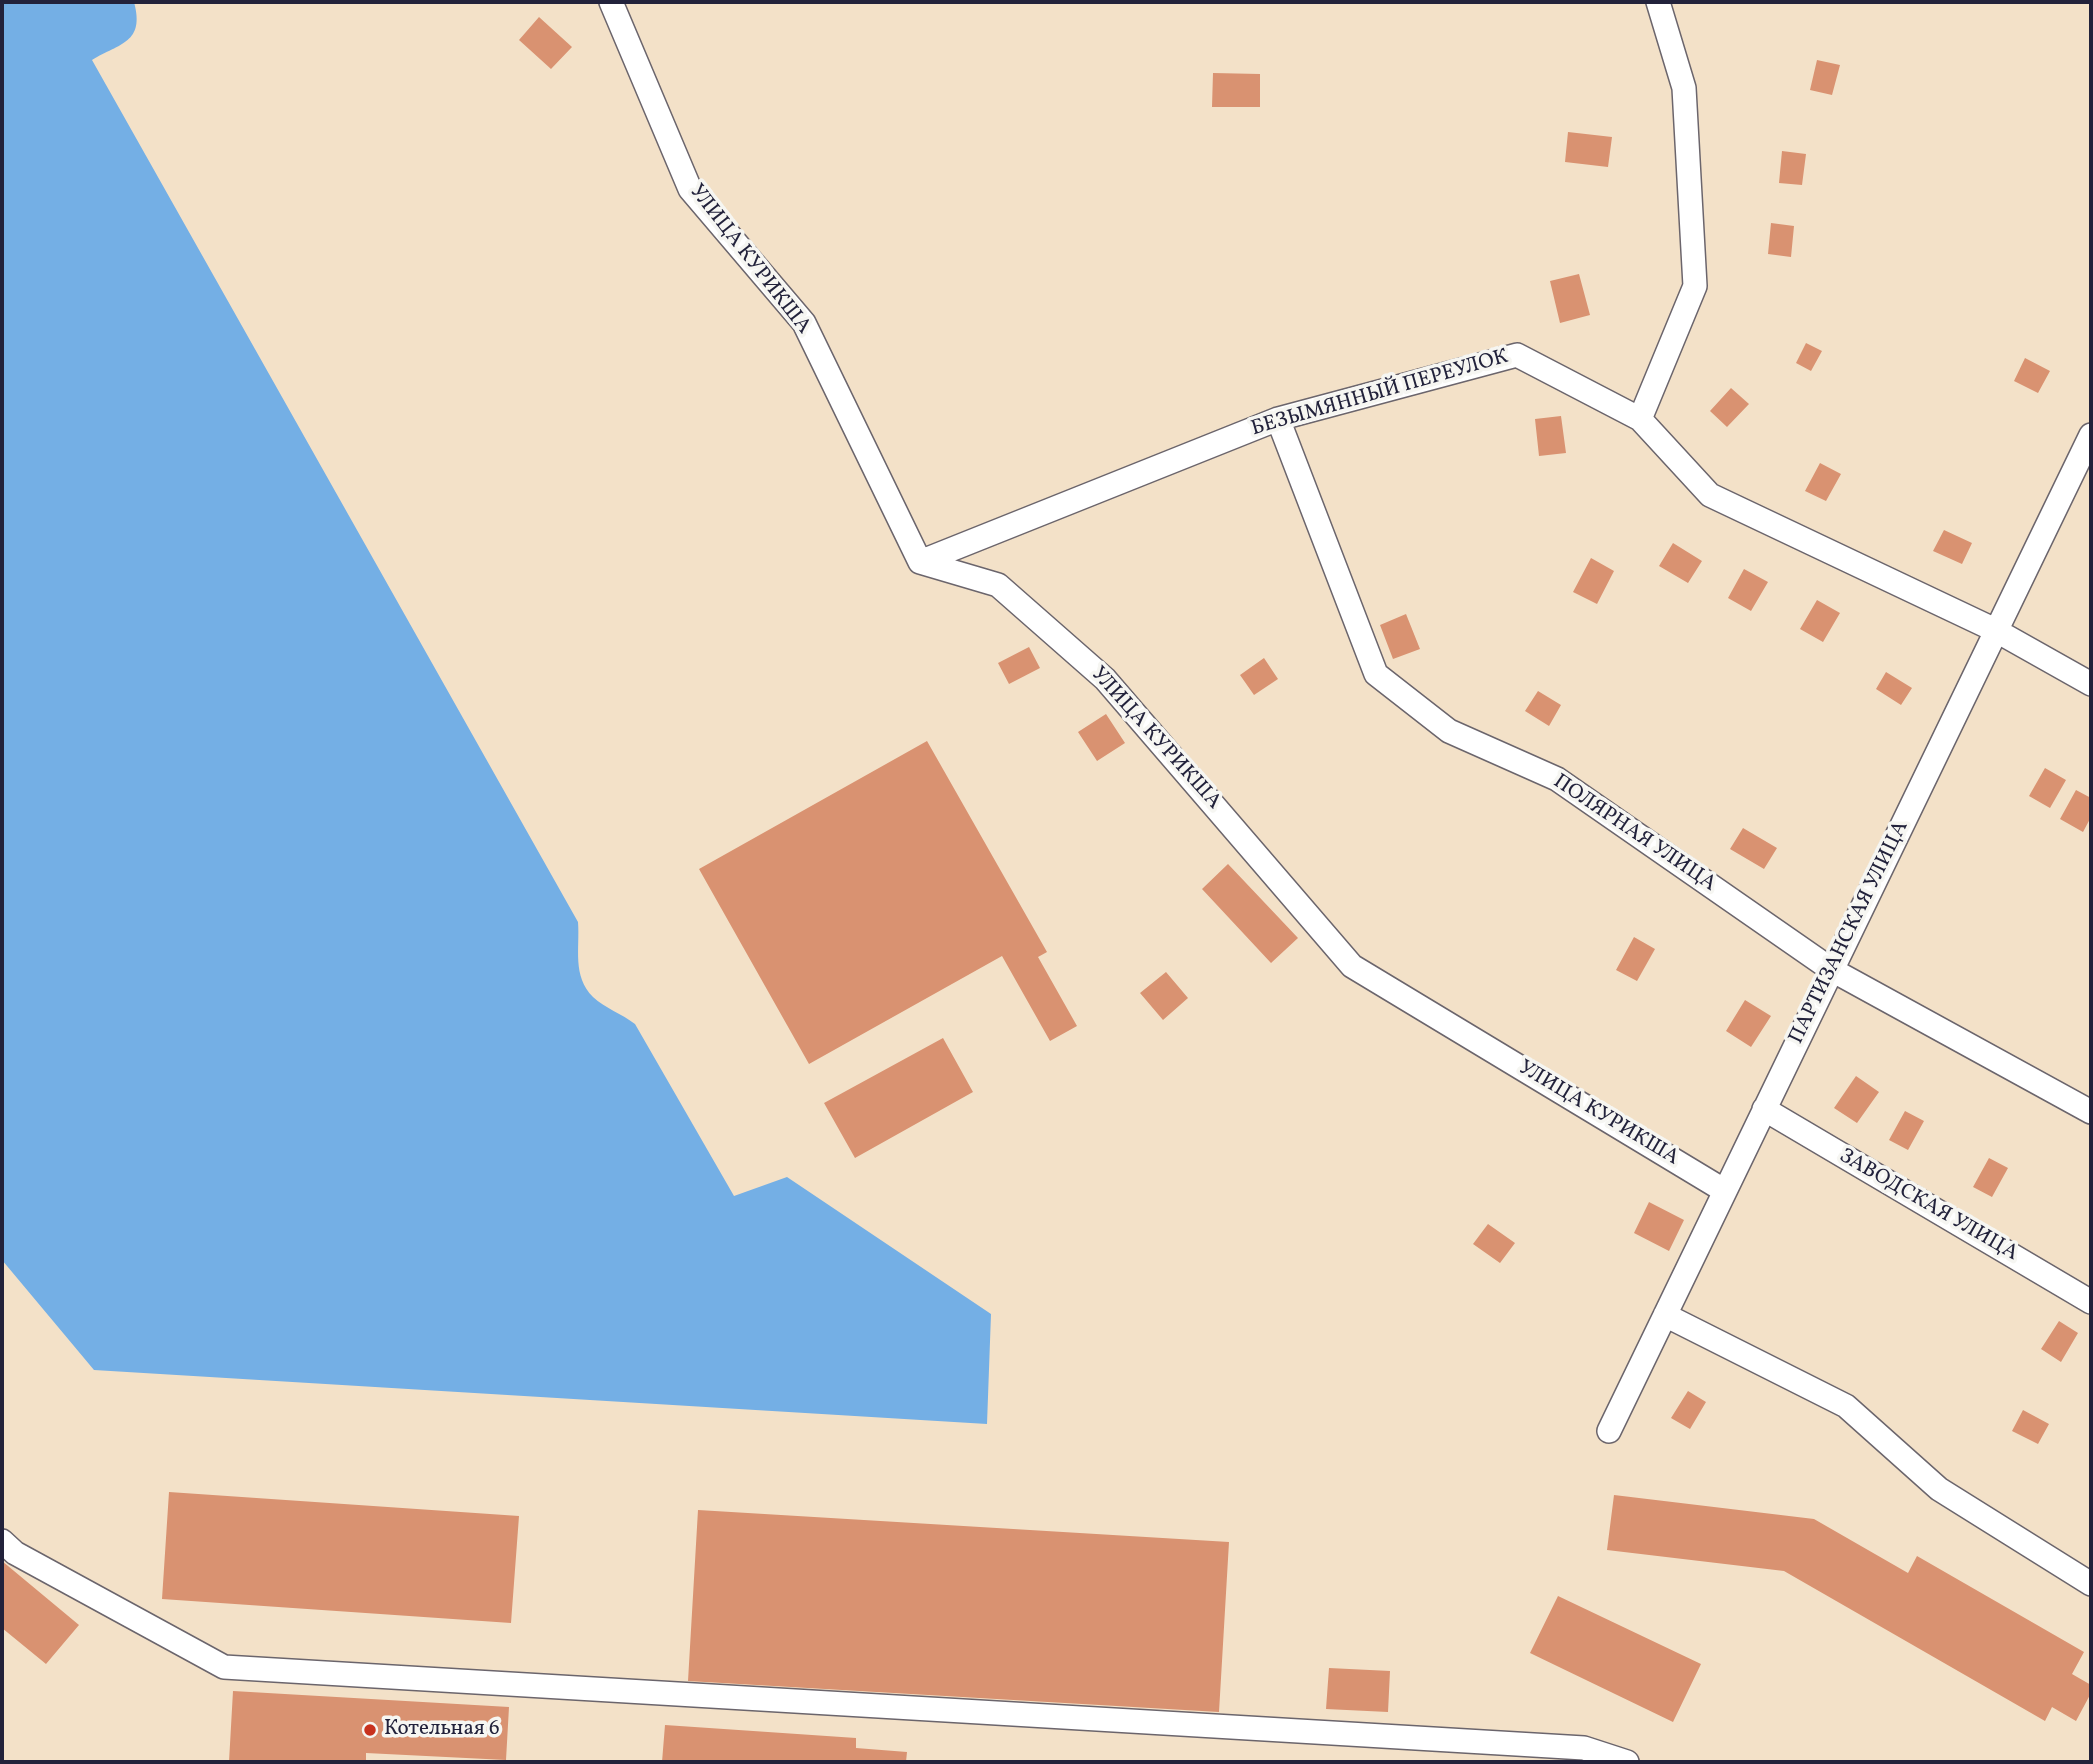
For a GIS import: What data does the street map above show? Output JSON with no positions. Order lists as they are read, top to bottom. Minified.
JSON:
{"streets":{"street":["УЛИЦА КУРИКША","БЕЗЫМЯННЫЙ ПЕРЕУЛОК","ПОЛЯРНАЯ УЛИЦА","ПАРТИЗАНСКАЯ УЛИЦА","ЗАВОДСКАЯ УЛИЦА"]},"crossings":[["УЛИЦА КУРИКША","БЕЗЫМЯННЫЙ ПЕРЕУЛОК"],["УЛИЦА КУРИКША","ПАРТИЗАНСКАЯ УЛИЦА"],["БЕЗЫМЯННЫЙ ПЕРЕУЛОК","ПОЛЯРНАЯ УЛИЦА"],["БЕЗЫМЯННЫЙ ПЕРЕУЛОК","ПАРТИЗАНСКАЯ УЛИЦА"],["ПОЛЯРНАЯ УЛИЦА","ПАРТИЗАНСКАЯ УЛИЦА"],["ПАРТИЗАНСКАЯ УЛИЦА","ЗАВОДСКАЯ УЛИЦА"]],"places":["Котельная 6"]}
